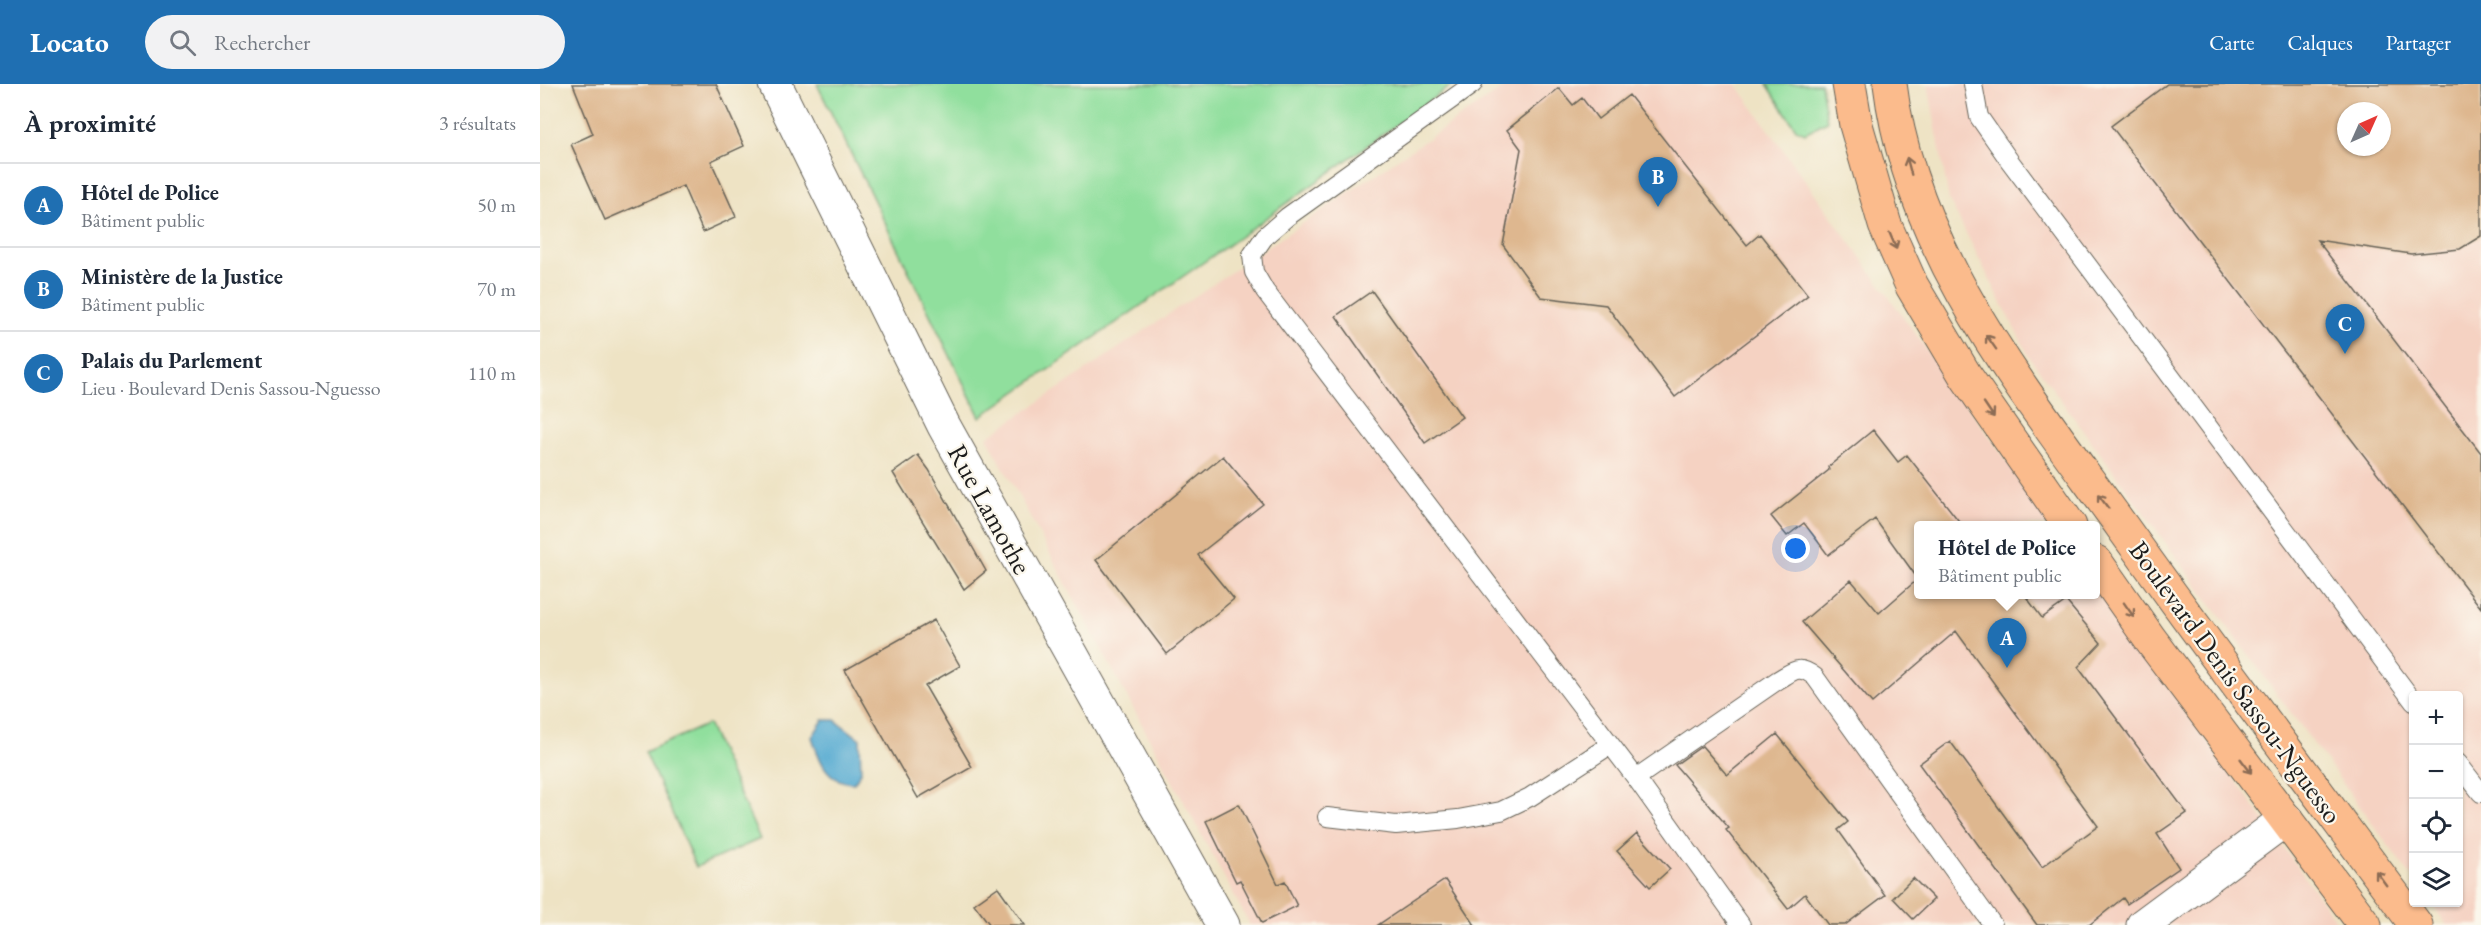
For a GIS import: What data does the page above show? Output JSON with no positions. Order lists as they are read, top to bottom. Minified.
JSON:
{"streets":{"main road":["Boulevard Denis Sassou-Nguesso"],"street":["Rue Lamothe"]},"north":"top right","page":{"header":"Locato","search":"Rechercher","nav":["Carte","Calques","Partager"],"heading":["À proximité","3 résultats"],"pins":["B","C","A"],"list":[{"mark":"A","name":"Hôtel de Police","note":"Bâtiment public","value":"50 m"},{"mark":"B","name":"Ministère de la Justice","note":"Bâtiment public","value":"70 m"},{"mark":"C","name":"Palais du Parlement","note":"Lieu · Boulevard Denis Sassou-Nguesso","value":"110 m"}],"popup":["Hôtel de Police","Bâtiment public"],"map_buttons":["+","−"]}}
